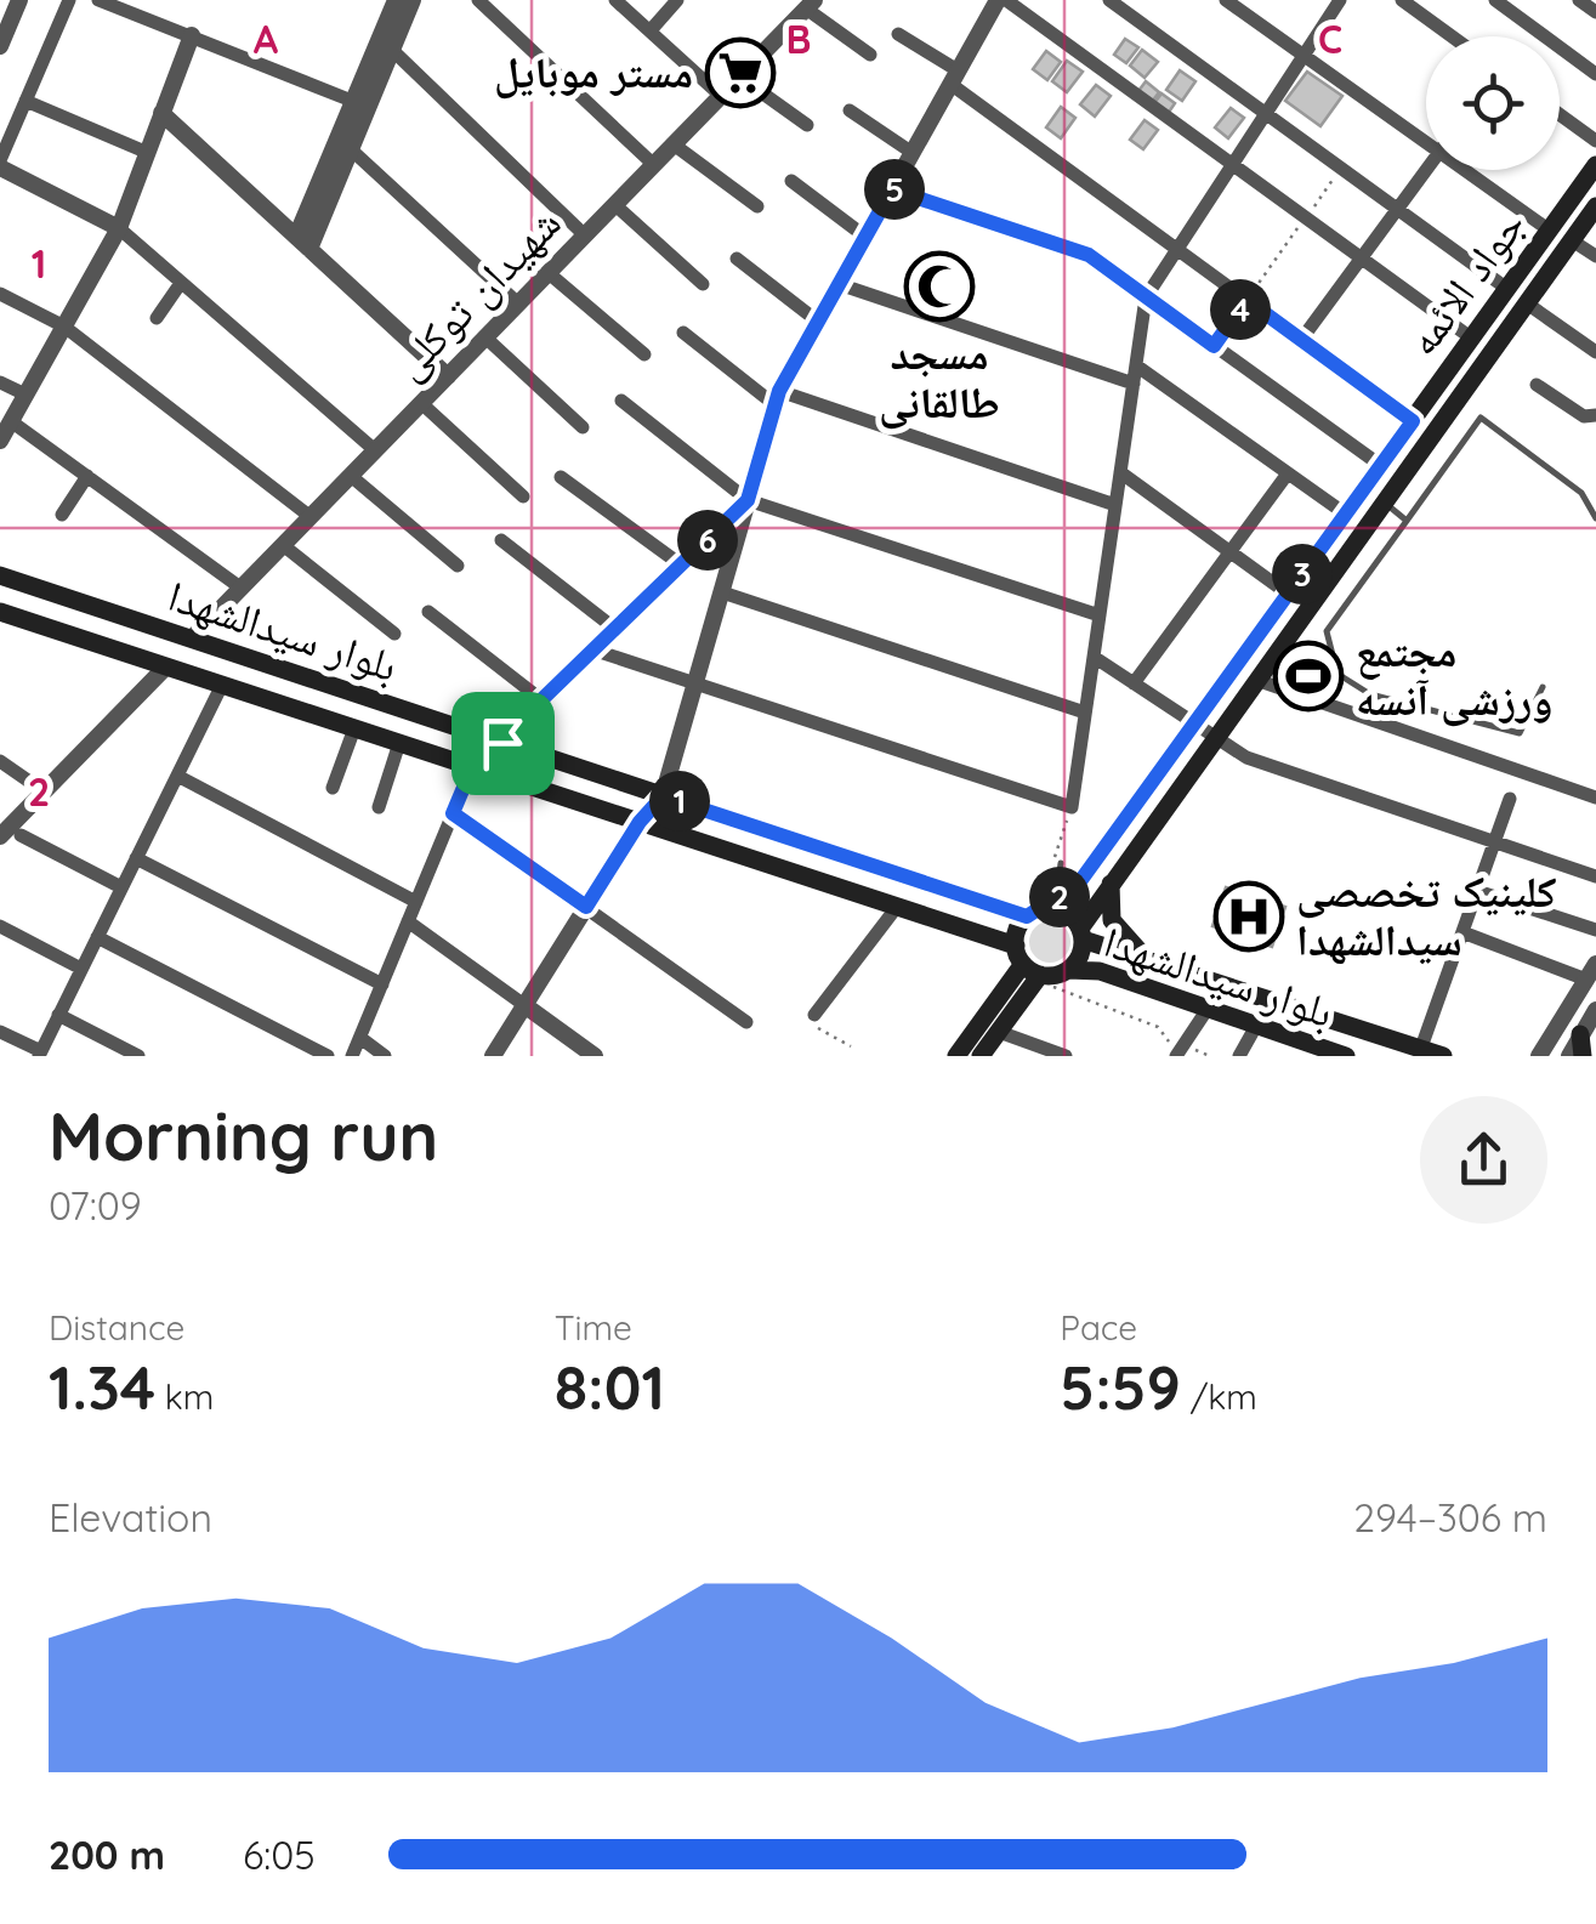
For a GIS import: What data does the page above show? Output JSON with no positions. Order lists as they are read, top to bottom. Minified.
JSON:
{"streets":{"main road":["جواد الائمه","بلوار سیدالشهدا"],"street":["شهیدان توکلی"]},"crossings":[["جواد الائمه","بلوار سیدالشهدا"],["شهیدان توکلی","بلوار سیدالشهدا"]],"places":{"supermarket":["مستر موبایل"],"mosque":["مسجد طالقانی"],"sports":["مجتمع ورزشی آنسه"],"hospital":["کلینیک تخصصی سیدالشهدا"]},"page":{"pins":["5","4","6","3","1","2"],"heading":["Morning run","07:09"],"stats":[["Distance","1.34 km"],["Time","8:01"],["Pace","5:59 /km"]],"chart":["Elevation","294–306 m"],"list":[{"name":"200 m","note":"6:05"}]},"grid":{"columns":["A","B","C"],"rows":["1","2"]}}
